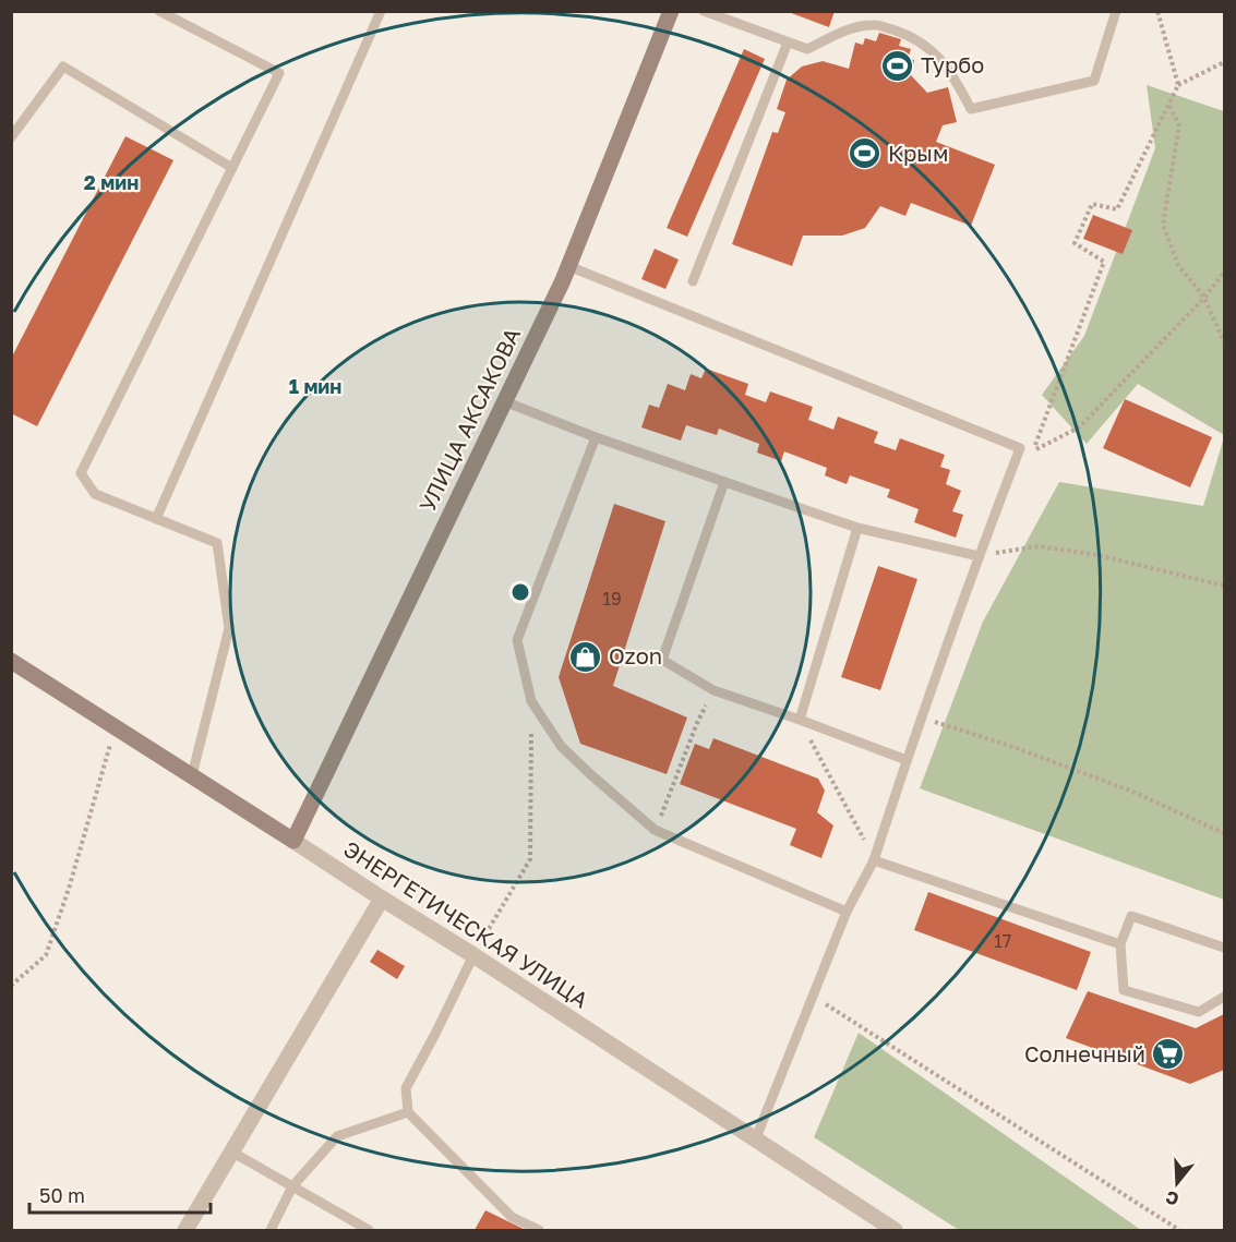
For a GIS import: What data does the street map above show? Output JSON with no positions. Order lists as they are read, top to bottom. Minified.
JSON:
{"streets":{"main road":["УЛИЦА АКСАКОВА","ЭНЕРГЕТИЧЕСКАЯ УЛИЦА"]},"crossings":[["УЛИЦА АКСАКОВА","ЭНЕРГЕТИЧЕСКАЯ УЛИЦА"]],"places":{"sports":["Турбо","Крым"],"shop":["Ozon"],"supermarket":["Солнечный"]},"house_numbers":["19","17"],"scale_bar":"50 m","north":"bottom","rings":["2 мин","1 мин"]}
